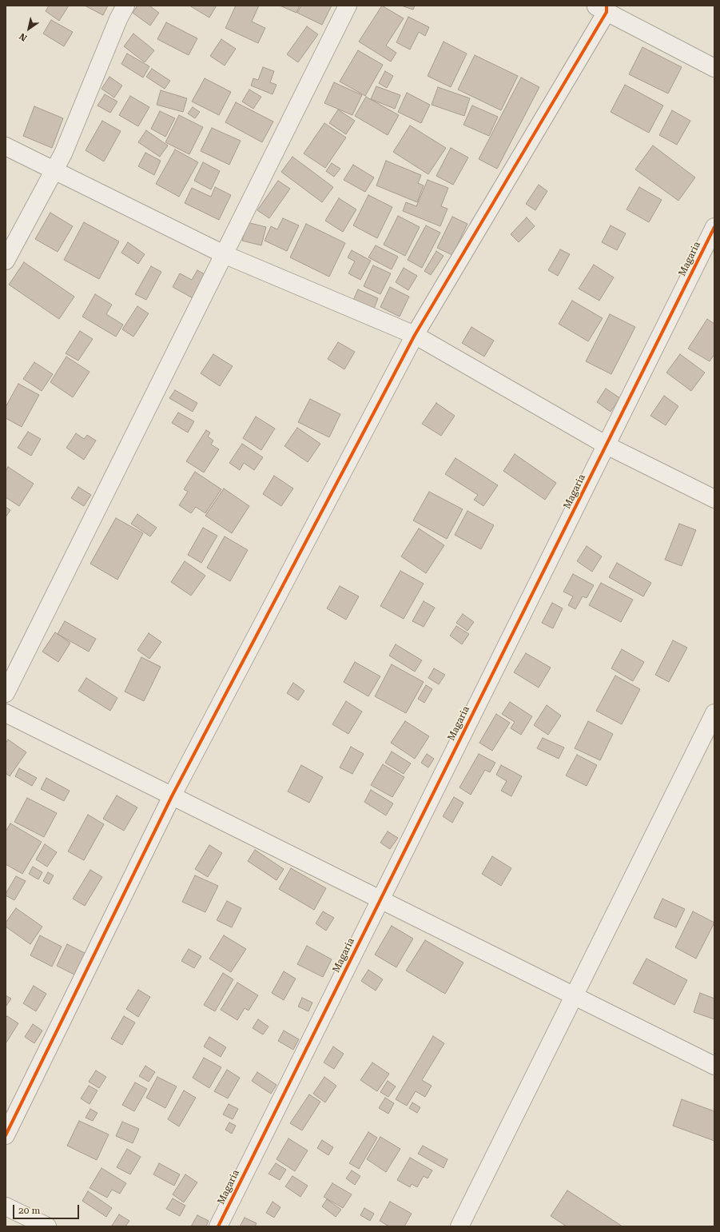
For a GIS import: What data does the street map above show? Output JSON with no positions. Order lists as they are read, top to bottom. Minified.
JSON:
{"streets":{"street":["Magaria"]},"scale_bar":"20 m","north":"bottom left"}
